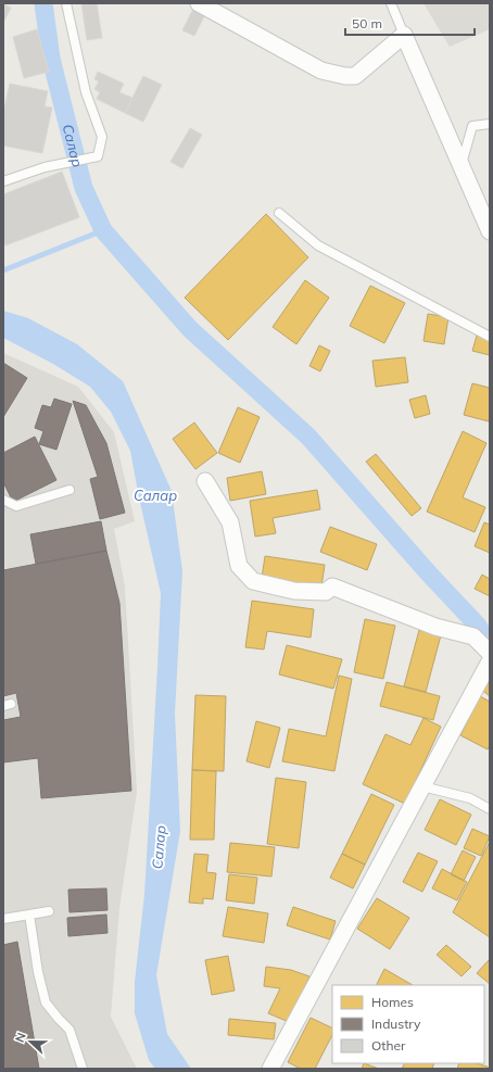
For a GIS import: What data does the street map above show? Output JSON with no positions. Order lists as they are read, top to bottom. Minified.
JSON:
{"water":["Салар"],"legend":["Homes","Industry","Other"],"scale_bar":"50 m","north":"left"}
